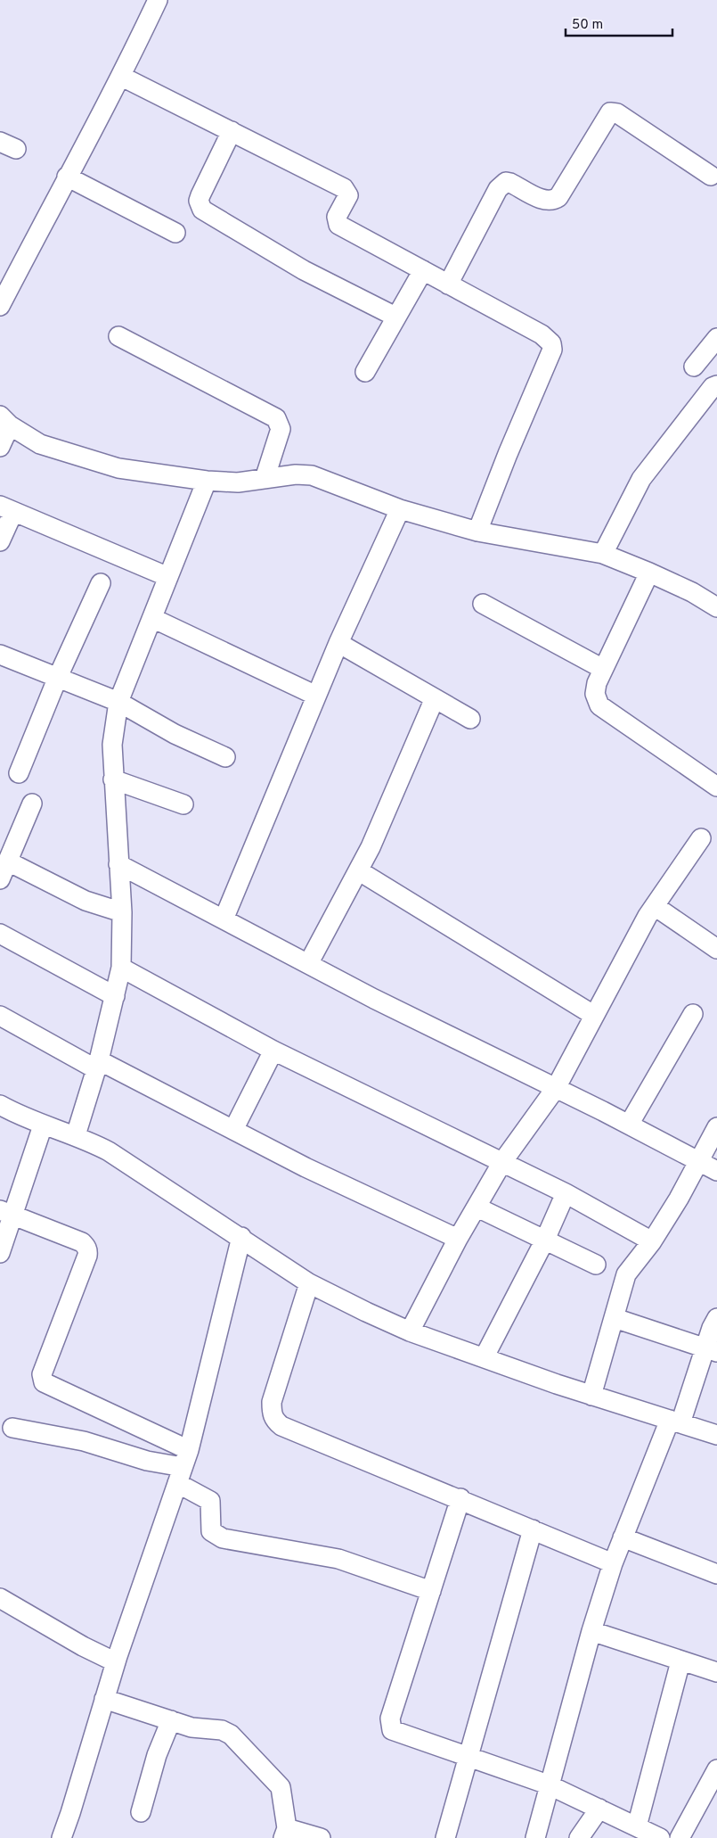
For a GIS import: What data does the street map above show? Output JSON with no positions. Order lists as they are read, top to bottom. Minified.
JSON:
{"scale_bar":"50 m"}
